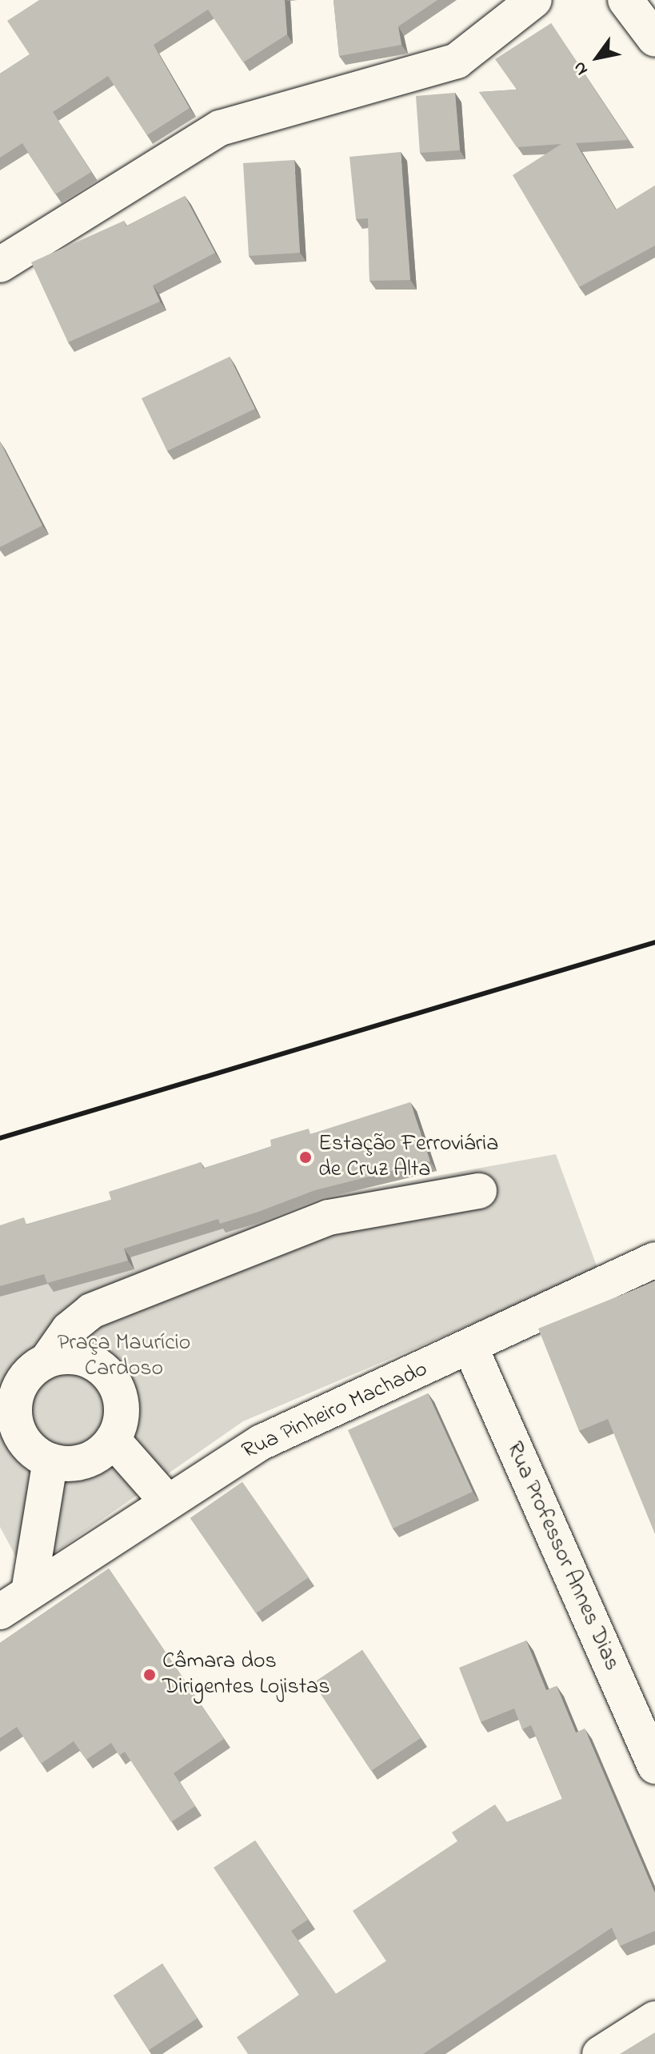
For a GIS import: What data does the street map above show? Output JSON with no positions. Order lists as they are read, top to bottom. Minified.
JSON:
{"streets":{"main road":["Rua Pinheiro Machado","Rua Professor Annes Dias"]},"crossings":[["Rua Pinheiro Machado","Rua Professor Annes Dias"]],"parks":["Praça Maurício Cardoso"],"places":["Estação Ferroviária de Cruz Alta","Câmara dos Dirigentes Lojistas"],"north":"bottom left"}
